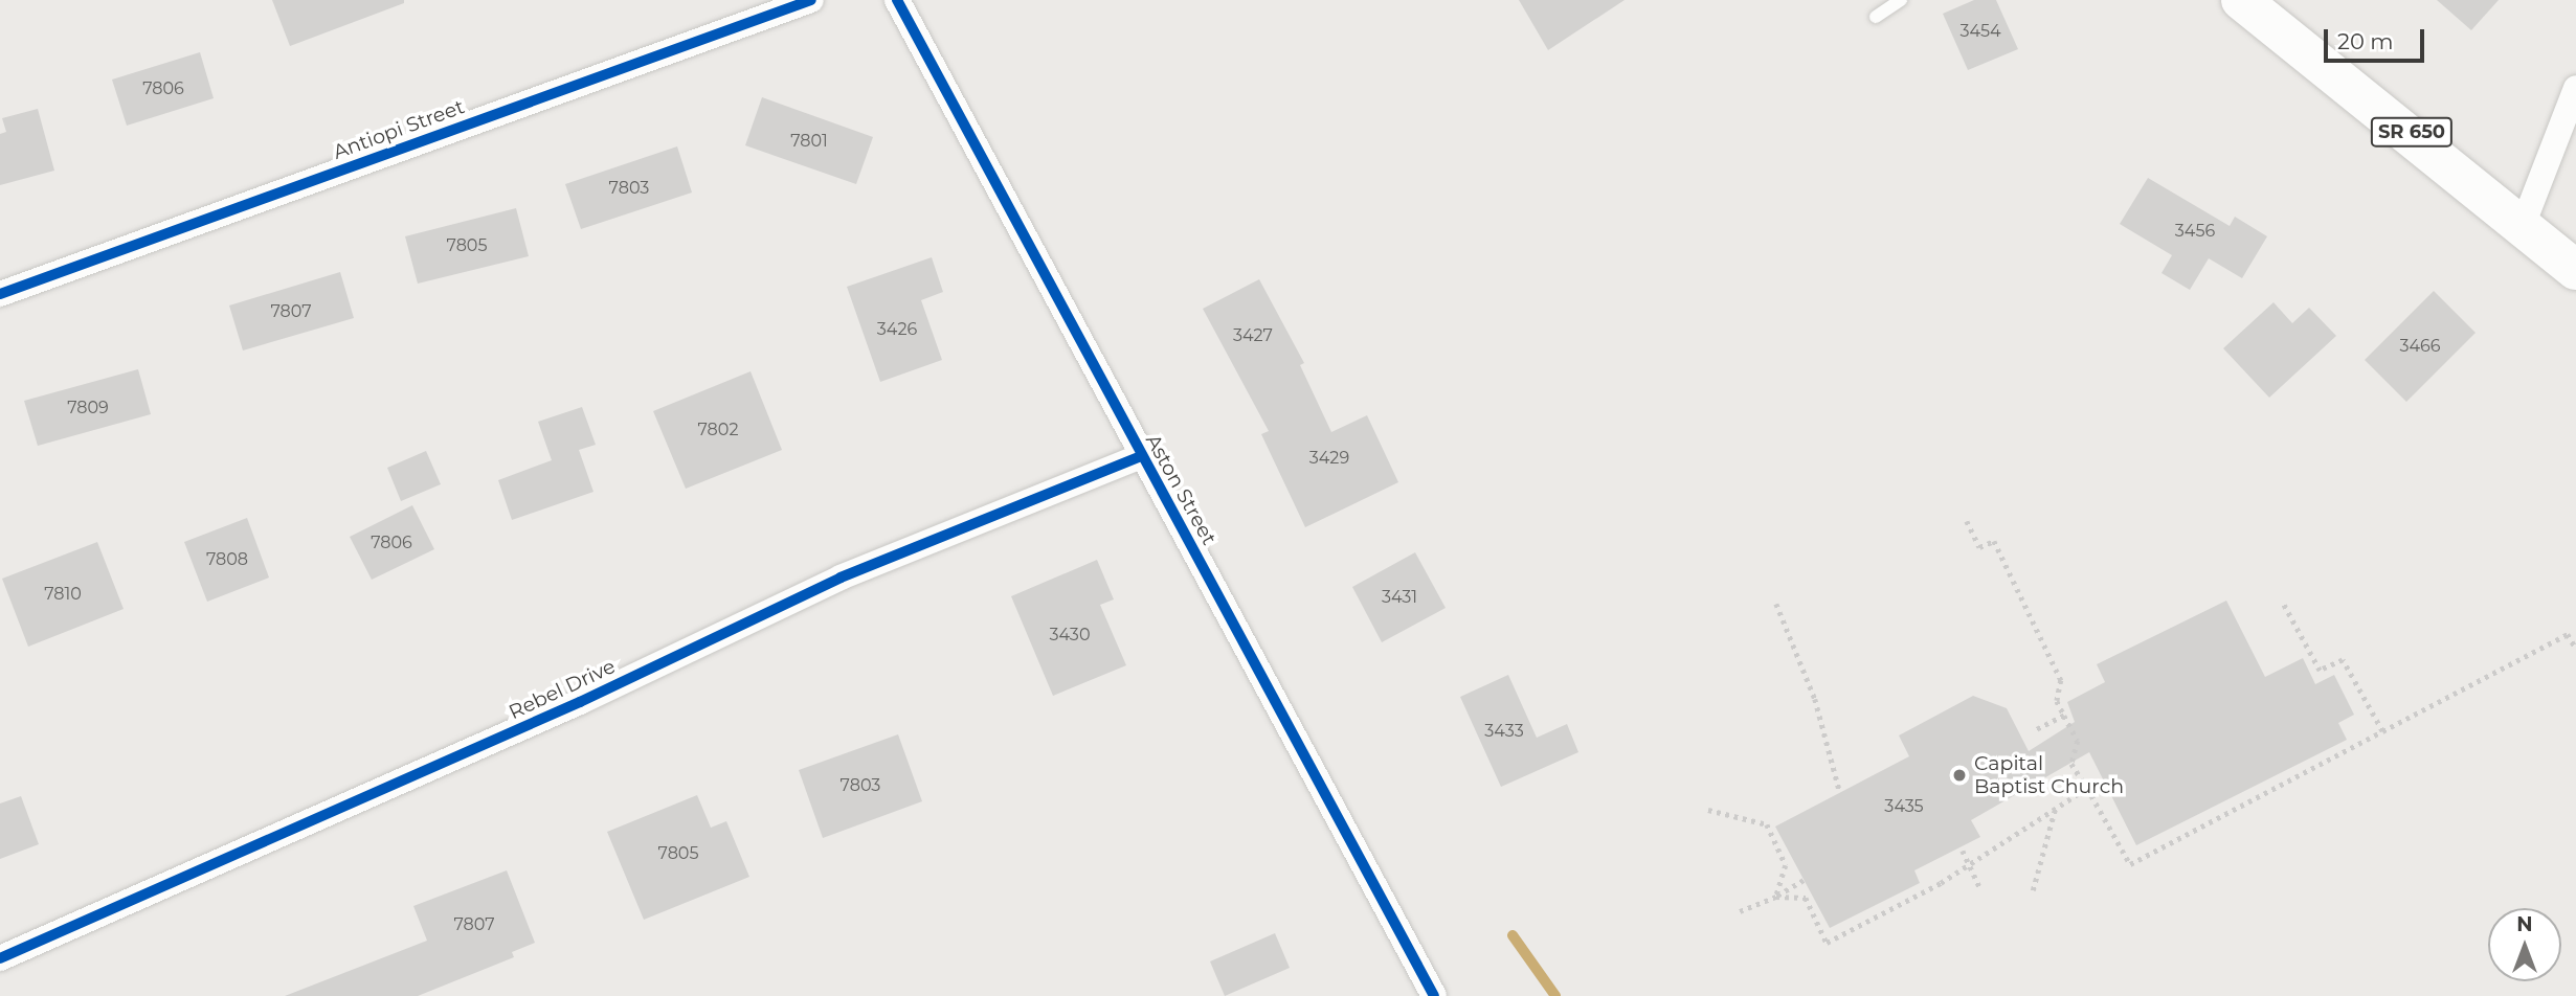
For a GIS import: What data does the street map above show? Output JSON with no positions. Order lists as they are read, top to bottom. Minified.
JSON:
{"streets":{"main road":["SR 650"],"street":["Antiopi Street","Aston Street","Rebel Drive"]},"crossings":[["Aston Street","Rebel Drive"]],"places":["Capital Baptist Church"],"house_numbers":["3454","7806","7801","7803","3456","7805","7807","3426","3427","3466","7809","7802","3429","7806","7808","7810","3431","3430","3433","7803","3435","7805","7807"],"scale_bar":"20 m","north":"top"}
